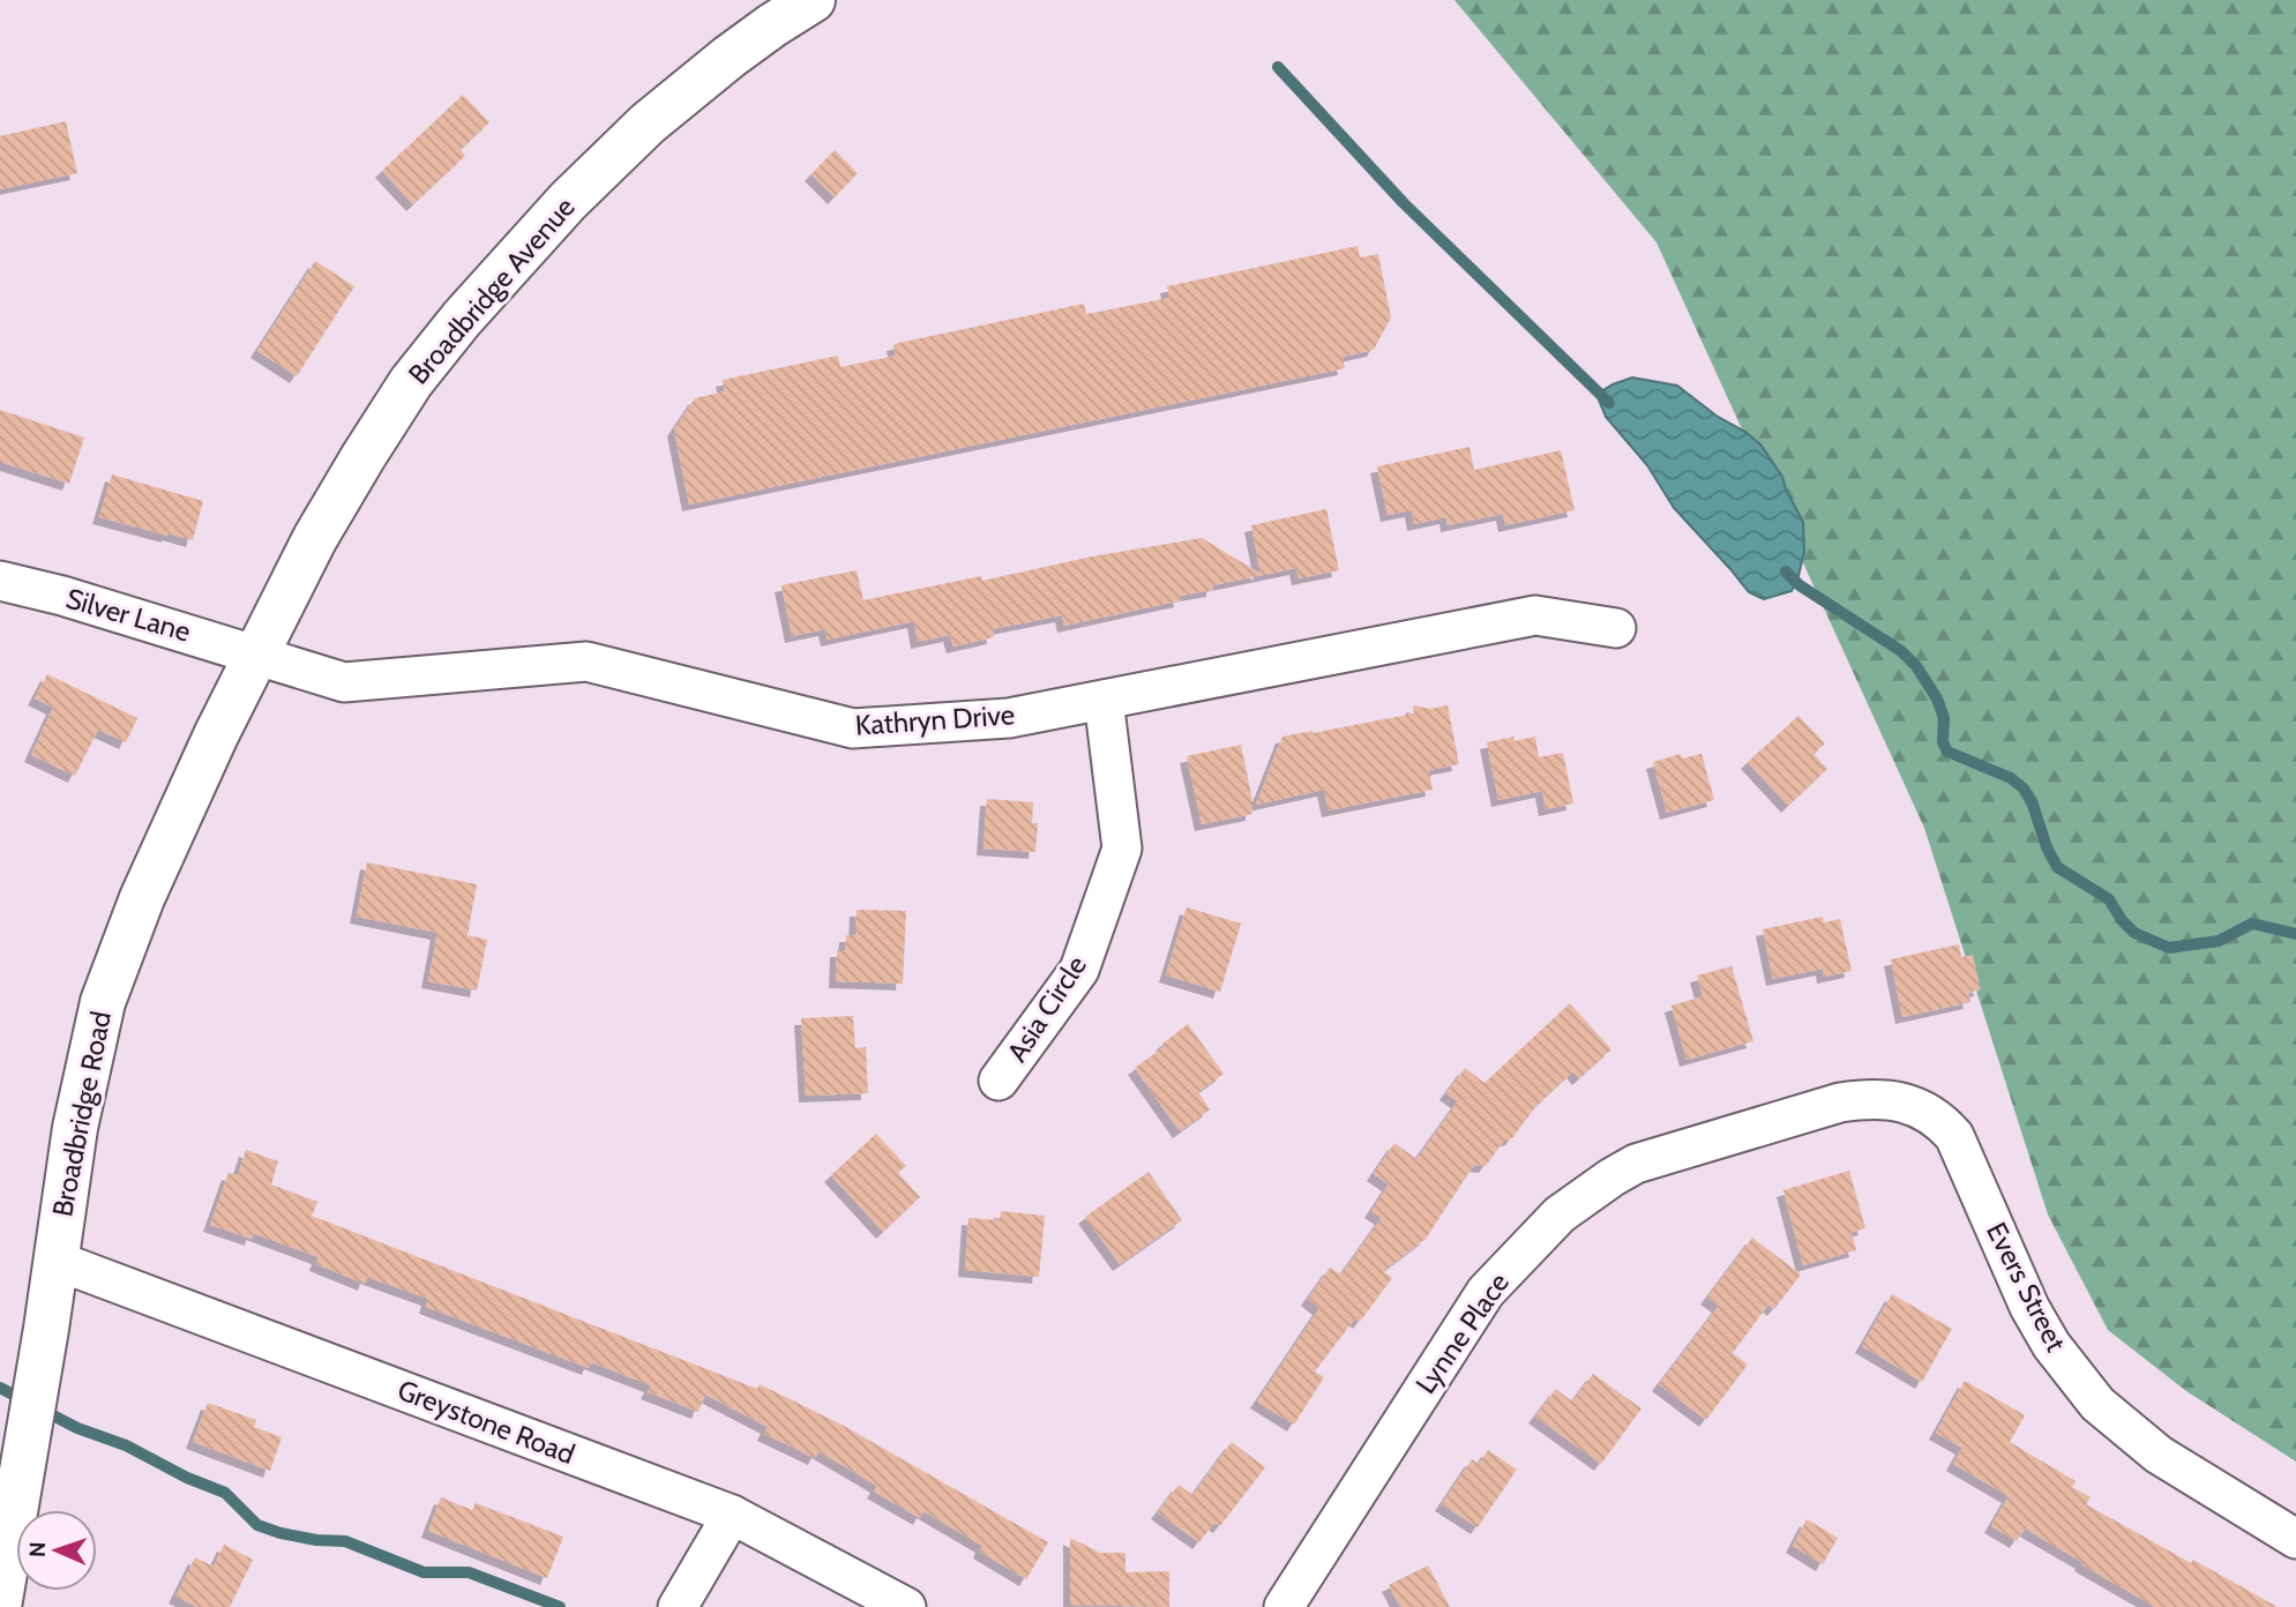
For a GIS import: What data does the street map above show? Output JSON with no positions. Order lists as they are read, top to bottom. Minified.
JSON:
{"streets":{"main road":["Broadbridge Avenue","Broadbridge Road"],"street":["Silver Lane","Kathryn Drive","Asia Circle","Evers Street","Lynne Place","Greystone Road"]},"crossings":[["Broadbridge Avenue","Silver Lane"],["Broadbridge Avenue","Kathryn Drive"],["Broadbridge Avenue","Broadbridge Road"],["Silver Lane","Kathryn Drive"],["Silver Lane","Broadbridge Road"],["Kathryn Drive","Asia Circle"],["Kathryn Drive","Broadbridge Road"],["Broadbridge Road","Greystone Road"],["Evers Street","Lynne Place"]],"north":"left"}
